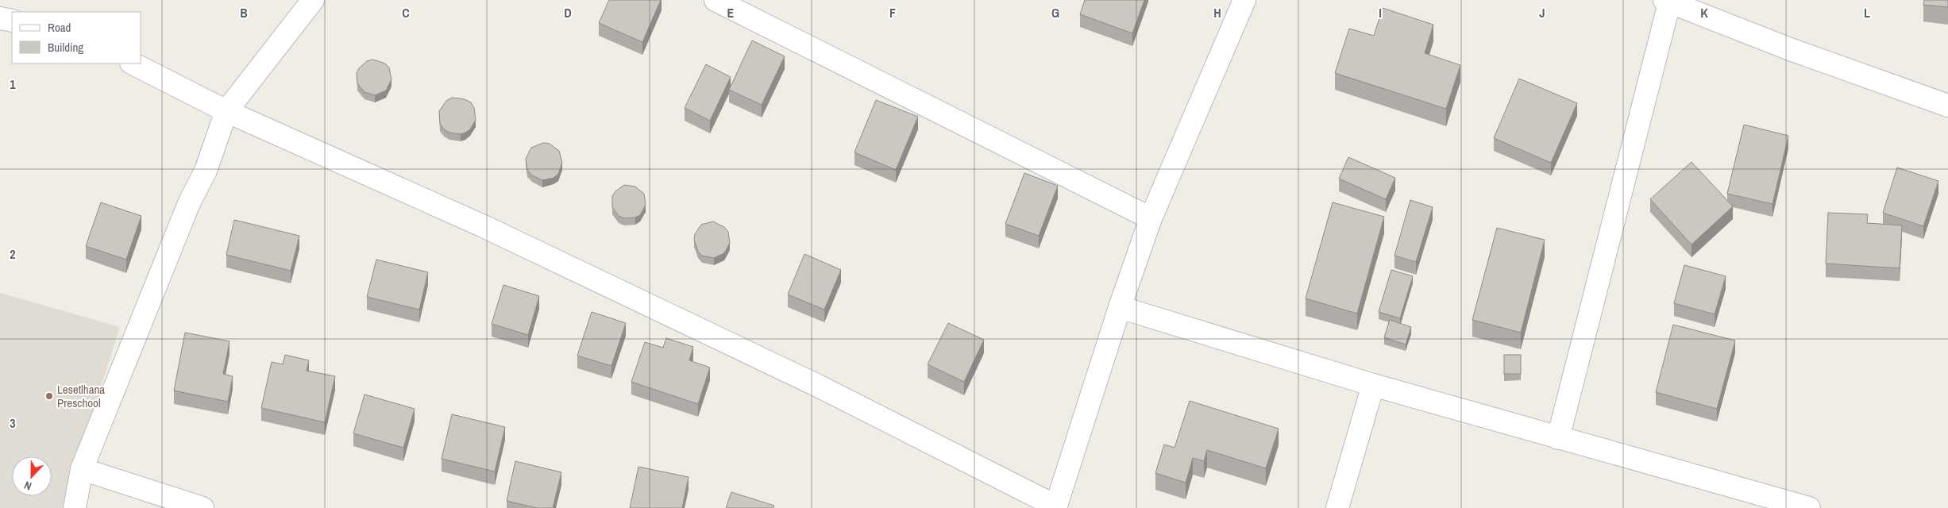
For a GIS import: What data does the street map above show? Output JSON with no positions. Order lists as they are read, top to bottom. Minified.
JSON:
{"places":["Lesetlhana Preschool"],"legend":["Road","Building"],"north":"bottom","grid":{"columns":["B","C","D","E","F","G","H","I","J","K","L"],"rows":["1","2","3"]}}
